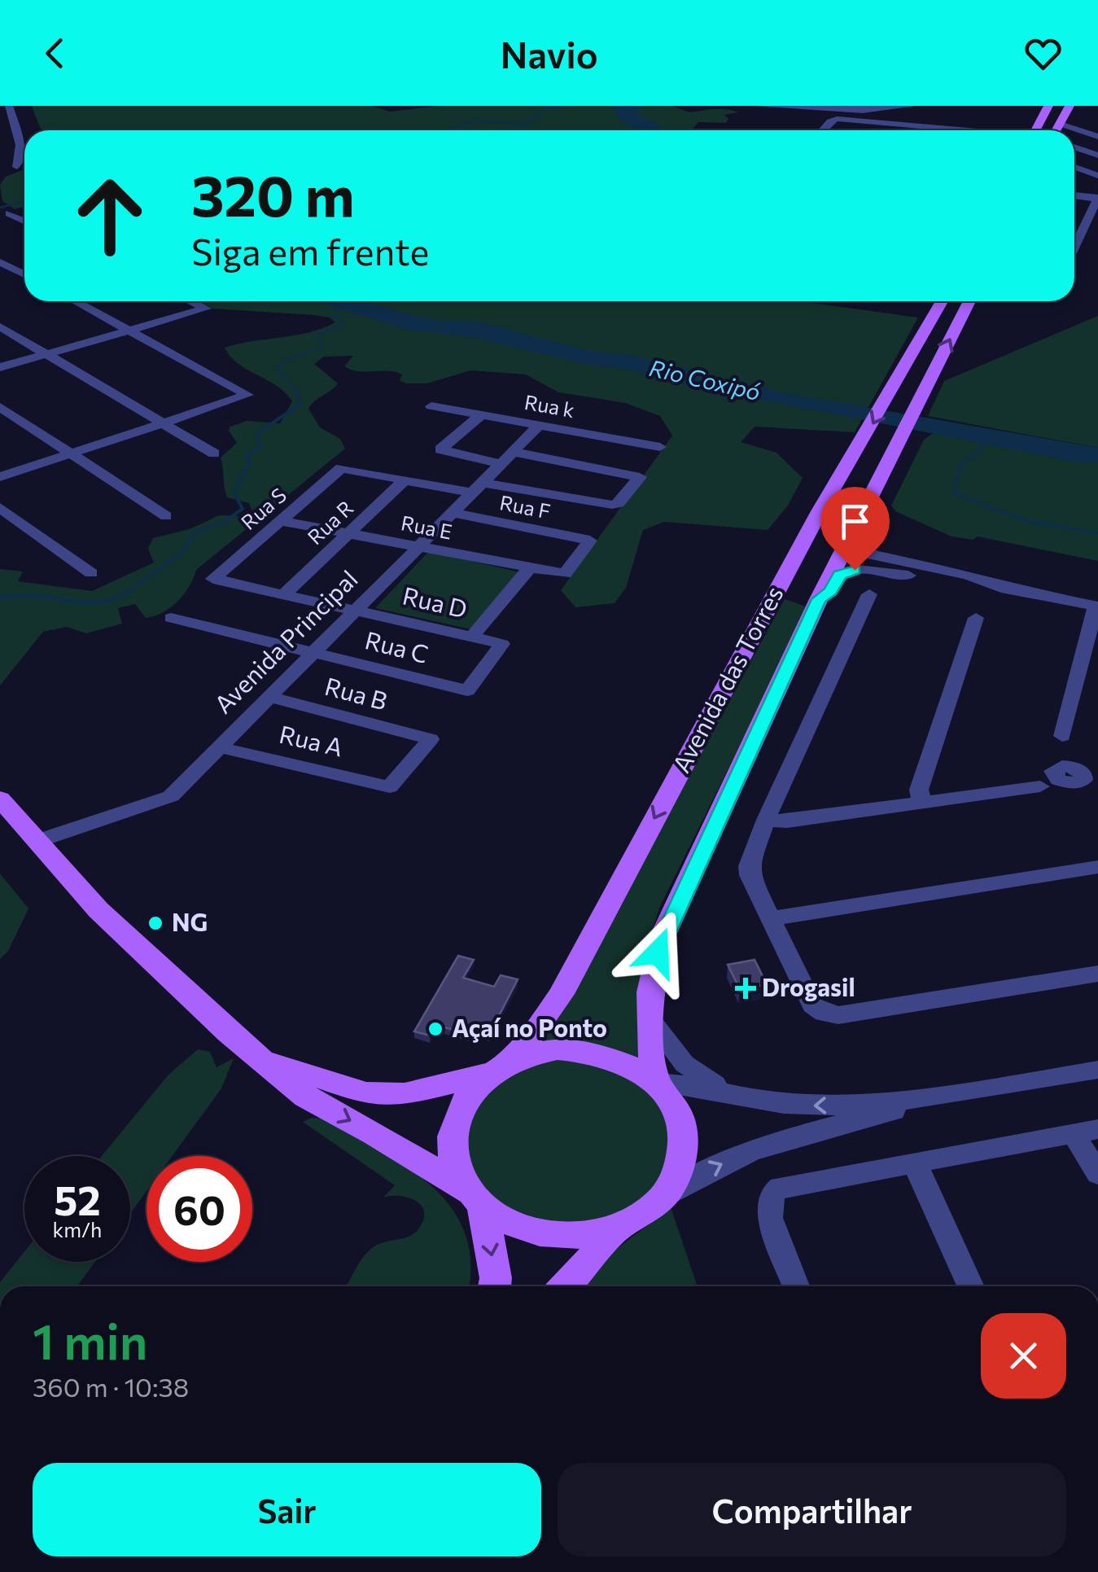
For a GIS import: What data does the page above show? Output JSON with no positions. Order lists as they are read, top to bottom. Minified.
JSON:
{"streets":{"main road":["Avenida das Torres"],"street":["Rua k","Rua F","Rua S","Rua R","Rua E","Rua D","Avenida Principal","Rua C","Rua B","Rua A"]},"crossings":[["Rua k","Avenida Principal"],["Rua F","Rua E"],["Rua F","Avenida Principal"],["Rua S","Rua R"],["Rua S","Rua E"],["Rua S","Rua D"],["Rua R","Rua E"],["Rua R","Rua D"],["Rua E","Avenida Principal"],["Rua D","Avenida Principal"],["Rua D","Rua C"],["Avenida Principal","Rua C"],["Avenida Principal","Rua B"],["Avenida Principal","Rua A"],["Rua B","Rua A"]],"water":["Rio Coxipó"],"places":{"other":["NG","Açaí no Ponto"],"health":["Drogasil"]},"page":{"header":"Navio","turn":["320 m","Siga em frente"],"speed":"52 km/h","limit":"60","heading":["1 min","360 m · 10:38"],"buttons":["Sair","Compartilhar"]}}
